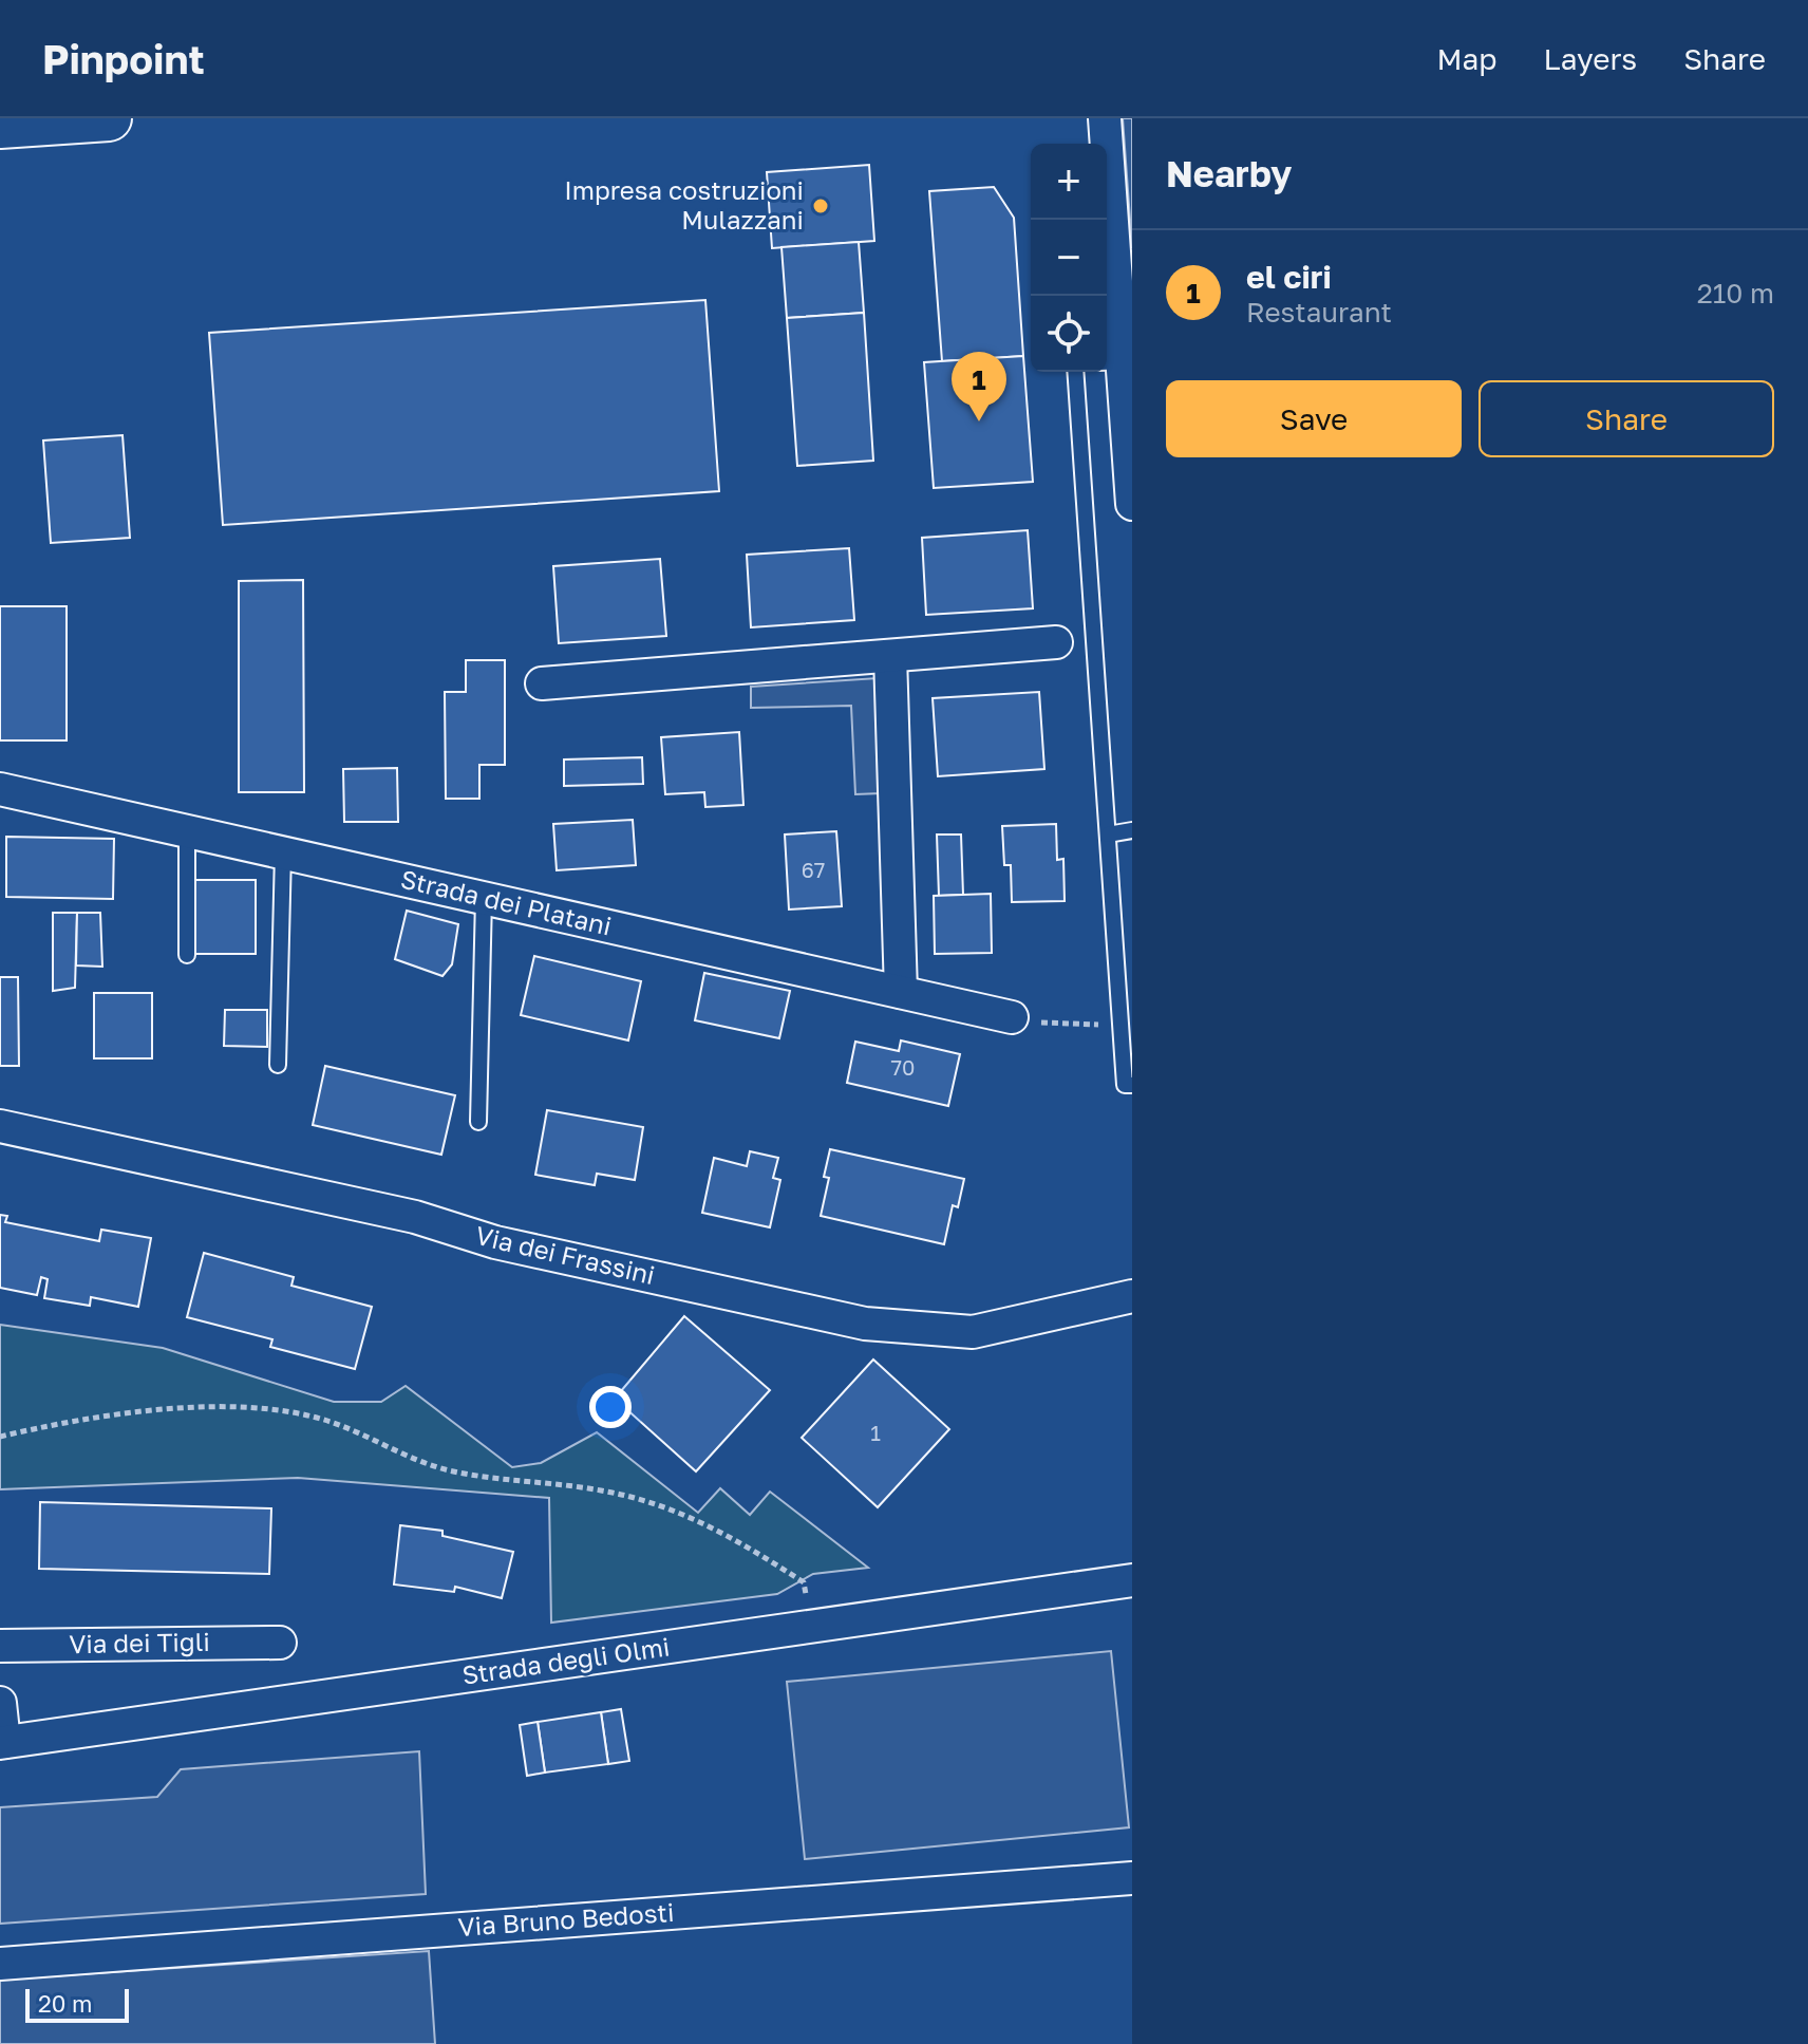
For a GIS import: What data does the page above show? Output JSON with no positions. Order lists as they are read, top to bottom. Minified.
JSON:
{"streets":{"street":["Strada dei Platani","Via dei Frassini","Via dei Tigli","Strada degli Olmi","Via Bruno Bedosti"]},"places":["Impresa costruzioni Mulazzani"],"house_numbers":["67","70","1"],"scale_bar":"20 m","page":{"header":"Pinpoint","nav":["Map","Layers","Share"],"heading":"Nearby","map_buttons":["+","−"],"list":[{"mark":"1","name":"el ciri","note":"Restaurant","value":"210 m"}],"pins":"1","buttons":["Save","Share"],"scale":"20 m"}}
